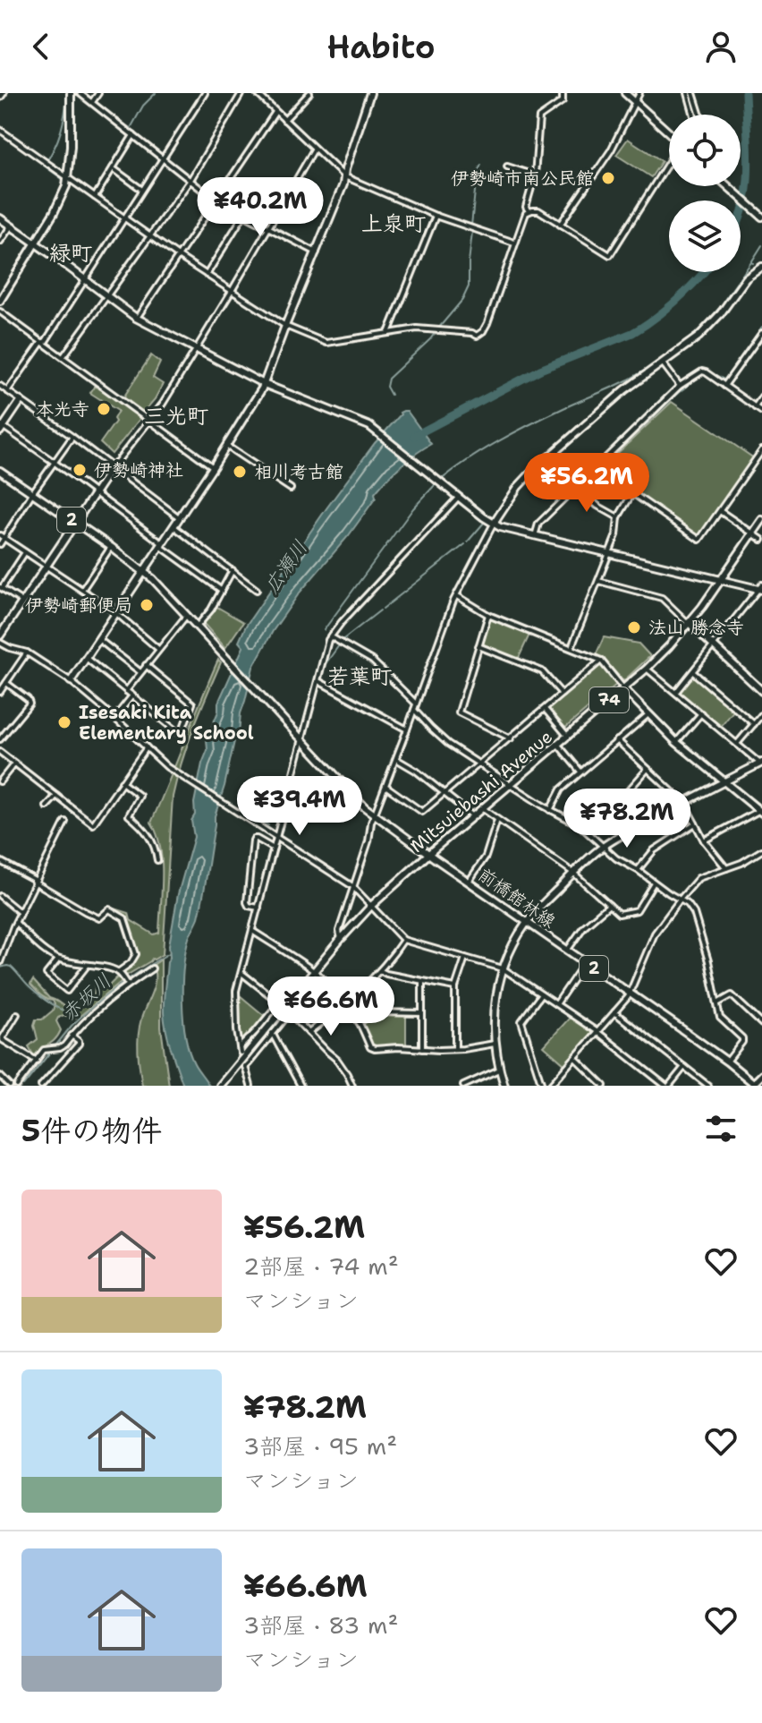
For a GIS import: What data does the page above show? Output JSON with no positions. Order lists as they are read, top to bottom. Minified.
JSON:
{"streets":{"street":["2","74","Mitsuiebashi Avenue","前橋館林線"]},"crossings":[["2","前橋館林線"],["Mitsuiebashi Avenue","前橋館林線"]],"districts":["上泉町","緑町","三光町","若葉町"],"water":["広瀬川","赤坂川"],"places":["伊勢崎市南公民館","本光寺","伊勢崎神社","相川考古館","伊勢崎郵便局","法山 勝念寺","Isesaki Kita Elementary School"],"page":{"header":"Habito","price":["¥40.2M","¥56.2M","¥39.4M","¥78.2M","¥66.6M"],"heading":"5件の物件","list":[{"name":"¥56.2M","note":"2部屋 · 74 m² · マンション"},{"name":"¥78.2M","note":"3部屋 · 95 m² · マンション"},{"name":"¥66.6M","note":"3部屋 · 83 m² · マンション"}]}}
